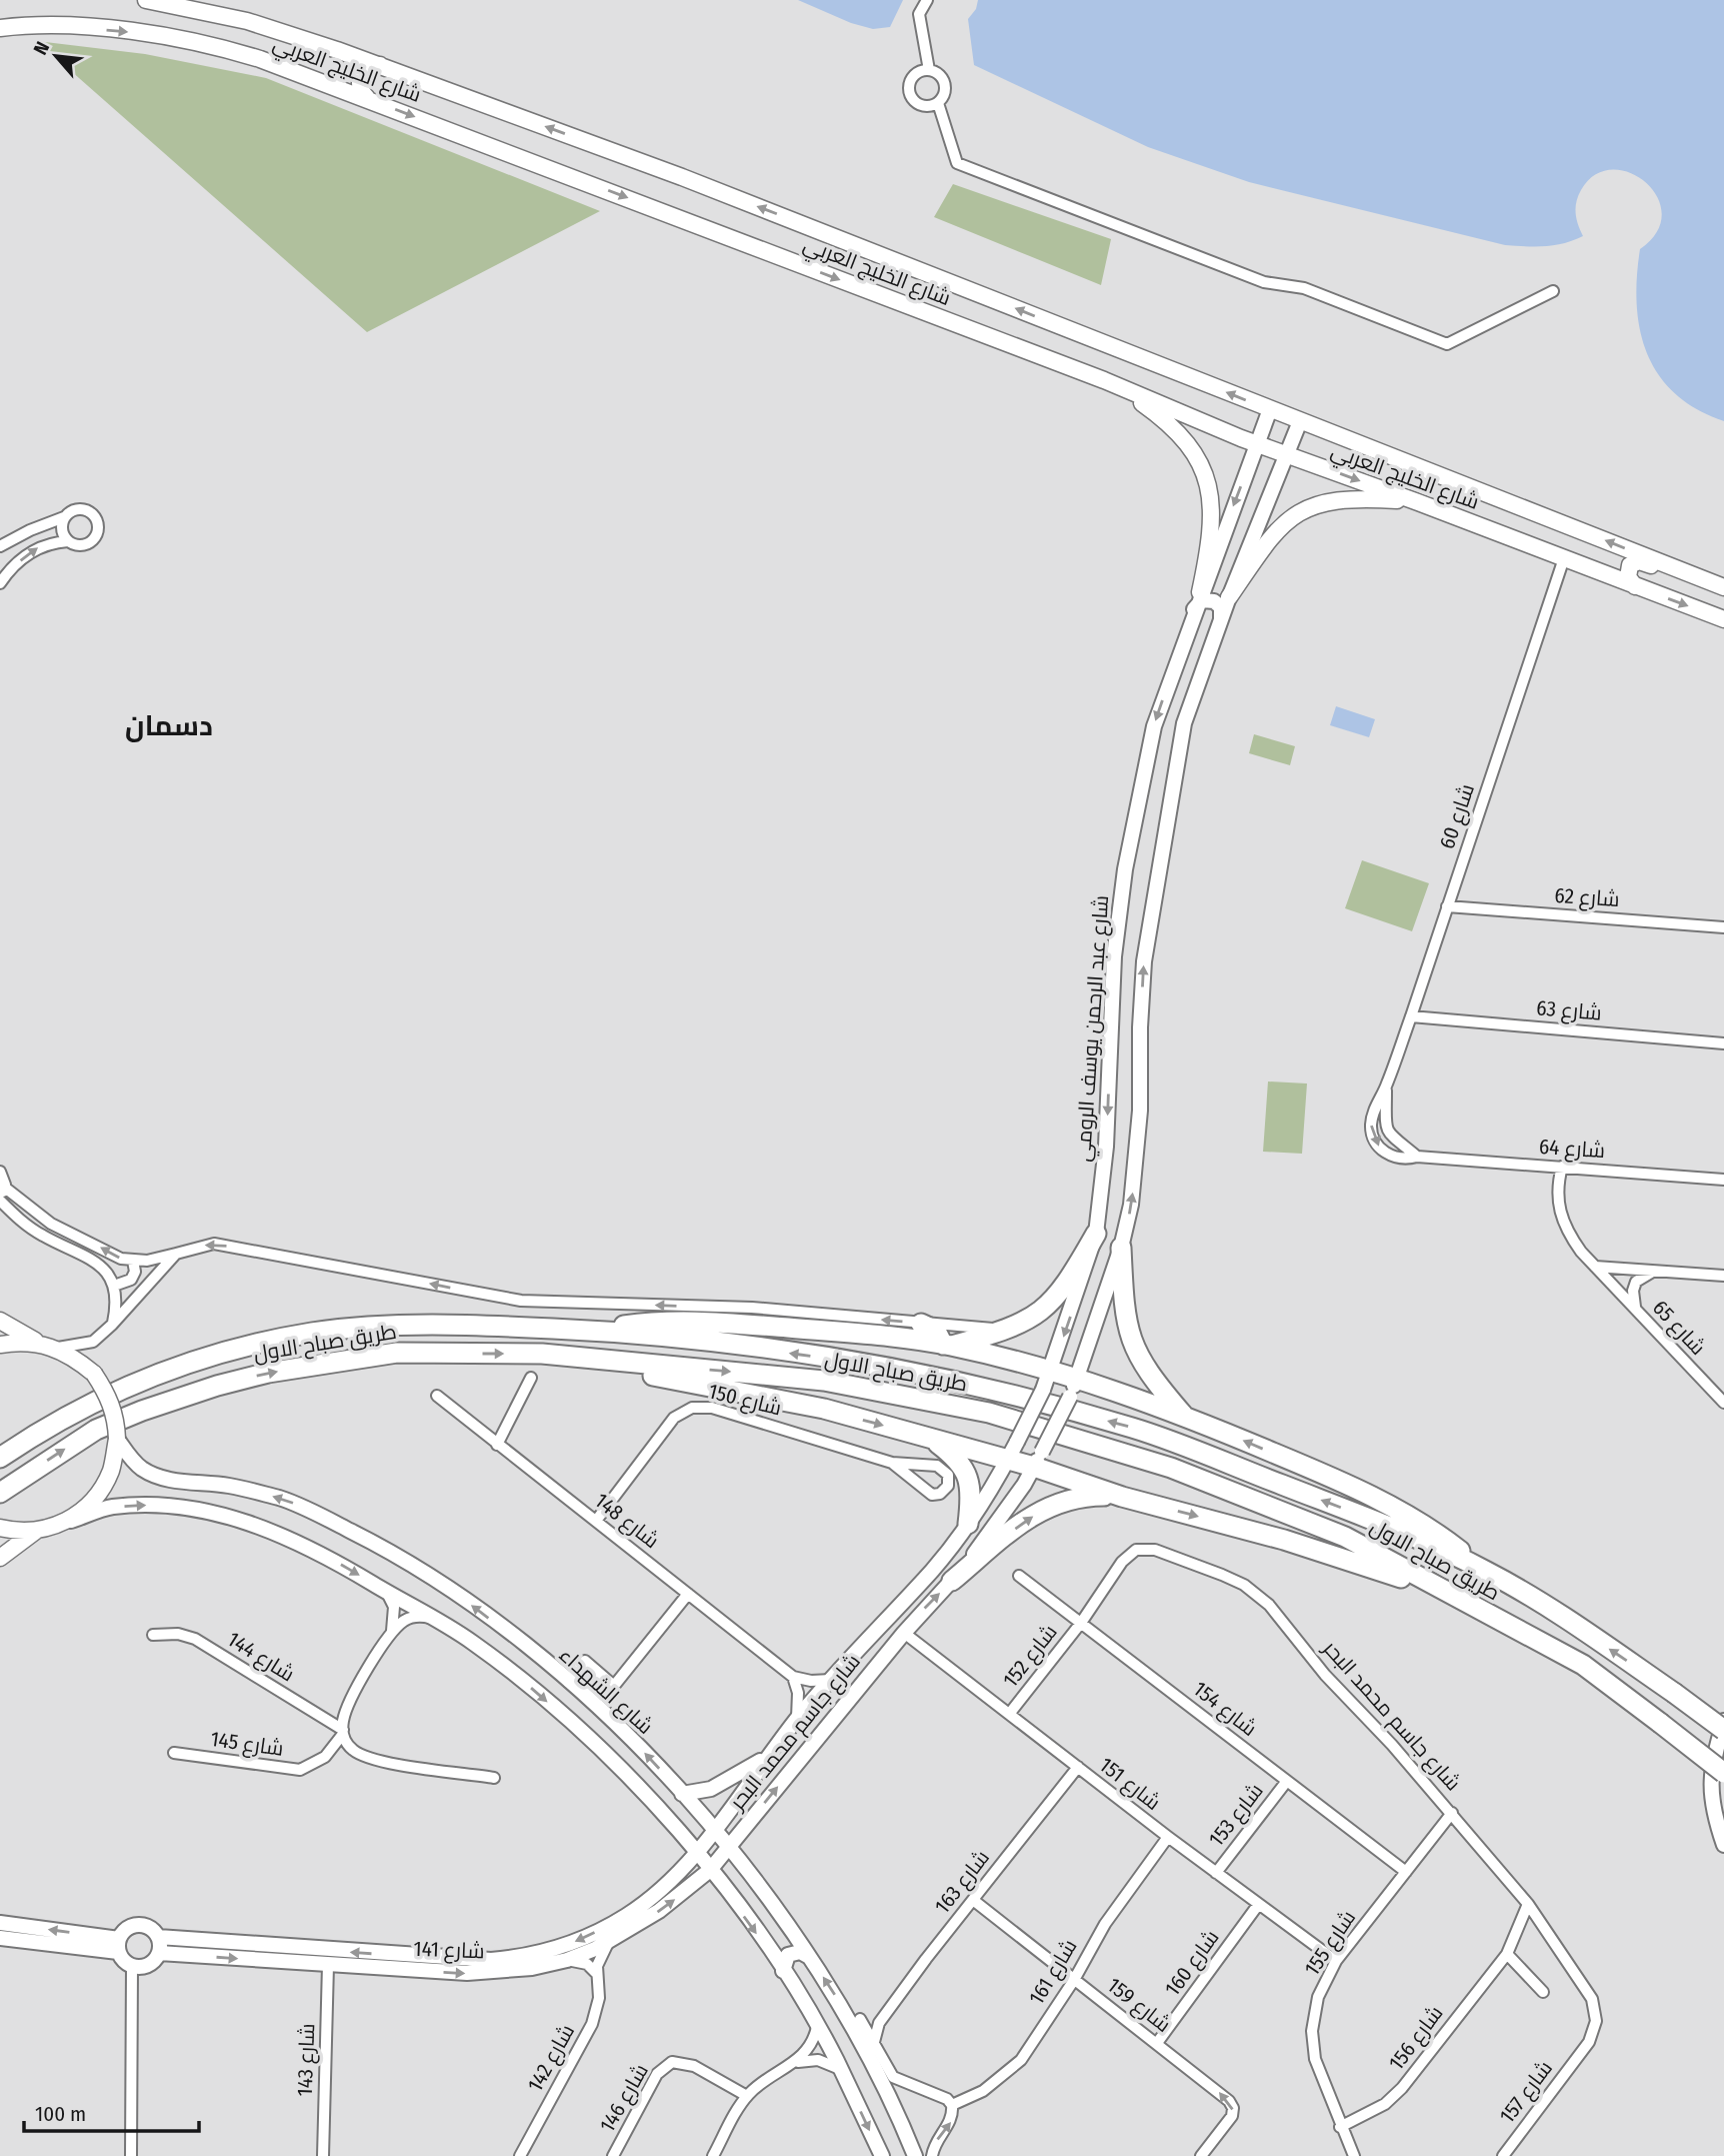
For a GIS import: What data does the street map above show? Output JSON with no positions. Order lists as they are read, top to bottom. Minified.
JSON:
{"streets":{"highway":["طريق صباح الاول"],"main road":["شارع الخليج العربي","شارع عبد الرحمن يوسف الرومي","شارع الشهداء","شارع جاسم محمد البحر","شارع 141"],"street":["شارع 60","شارع 62","شارع 63","شارع 64","شارع 65","شارع 150","شارع 148","شارع 152","شارع 144","شارع 154","شارع 145","شارع 151","شارع 153","شارع 163","شارع 155","شارع 160","شارع 161","شارع 159","شارع 156","شارع 142","شارع 143","شارع 157","شارع 146"]},"crossings":[["شارع الخليج العربي","شارع 60"],["شارع الخليج العربي","شارع عبد الرحمن يوسف الرومي"],["شارع 60","شارع 62"],["شارع 60","شارع 63"],["شارع 60","شارع 64"],["شارع عبد الرحمن يوسف الرومي","شارع جاسم محمد البحر"],["شارع 64","شارع 65"],["شارع 150","شارع 148"],["شارع 152","شارع 154"],["شارع 152","شارع جاسم محمد البحر"],["شارع 152","شارع 151"],["شارع 144","شارع 145"],["شارع الشهداء","شارع جاسم محمد البحر"],["شارع 154","شارع جاسم محمد البحر"],["شارع 154","شارع 153"],["شارع 154","شارع 155"],["شارع جاسم محمد البحر","شارع 151"],["شارع جاسم محمد البحر","شارع 155"],["شارع جاسم محمد البحر","شارع 141"],["شارع جاسم محمد البحر","شارع 156"],["شارع جاسم محمد البحر","شارع 157"],["شارع 151","شارع 153"],["شارع 151","شارع 163"],["شارع 151","شارع 155"],["شارع 151","شارع 160"],["شارع 151","شارع 161"],["شارع 163","شارع 159"],["شارع 155","شارع 156"],["شارع 141","شارع 142"],["شارع 141","شارع 143"],["شارع 160","شارع 159"],["شارع 161","شارع 159"]],"districts":["دسمان"],"scale_bar":"100 m","north":"top left"}
